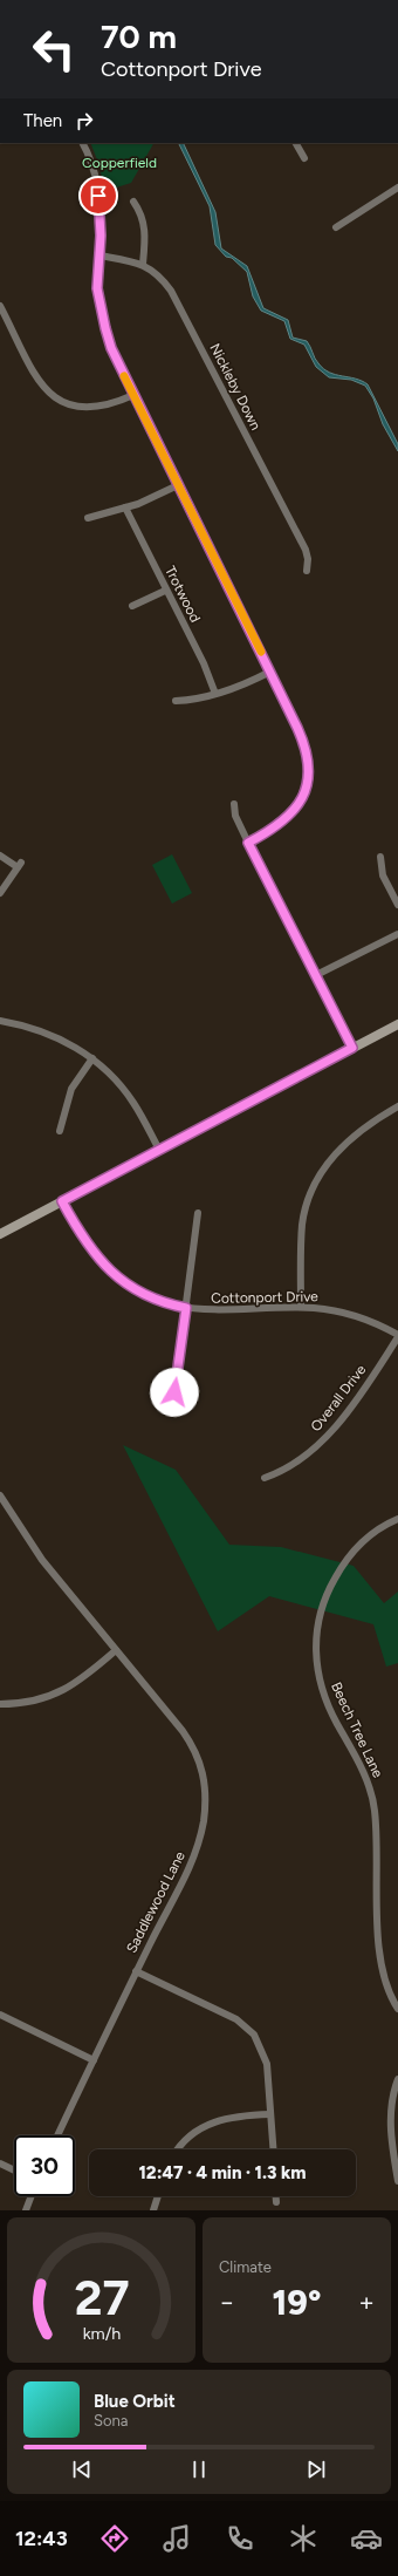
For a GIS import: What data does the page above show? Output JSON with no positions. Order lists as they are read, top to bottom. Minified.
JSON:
{"streets":{"street":["Nickleby Down","Trotwood","Cottonport Drive","Overall Drive","Beech Tree Lane","Saddlewood Lane"]},"crossings":[["Cottonport Drive","Overall Drive"]],"parks":["Copperfield"],"page":{"turn":["70 m","Cottonport Drive"],"then":"Then","limit":"30","trip":"12:47 · 4 min · 1.3 km","tile":"Climate","heat":["−","19°","+"],"song":["Blue Orbit","Sona"],"tabs":"12:43","gauge":["27","km/h"]}}
